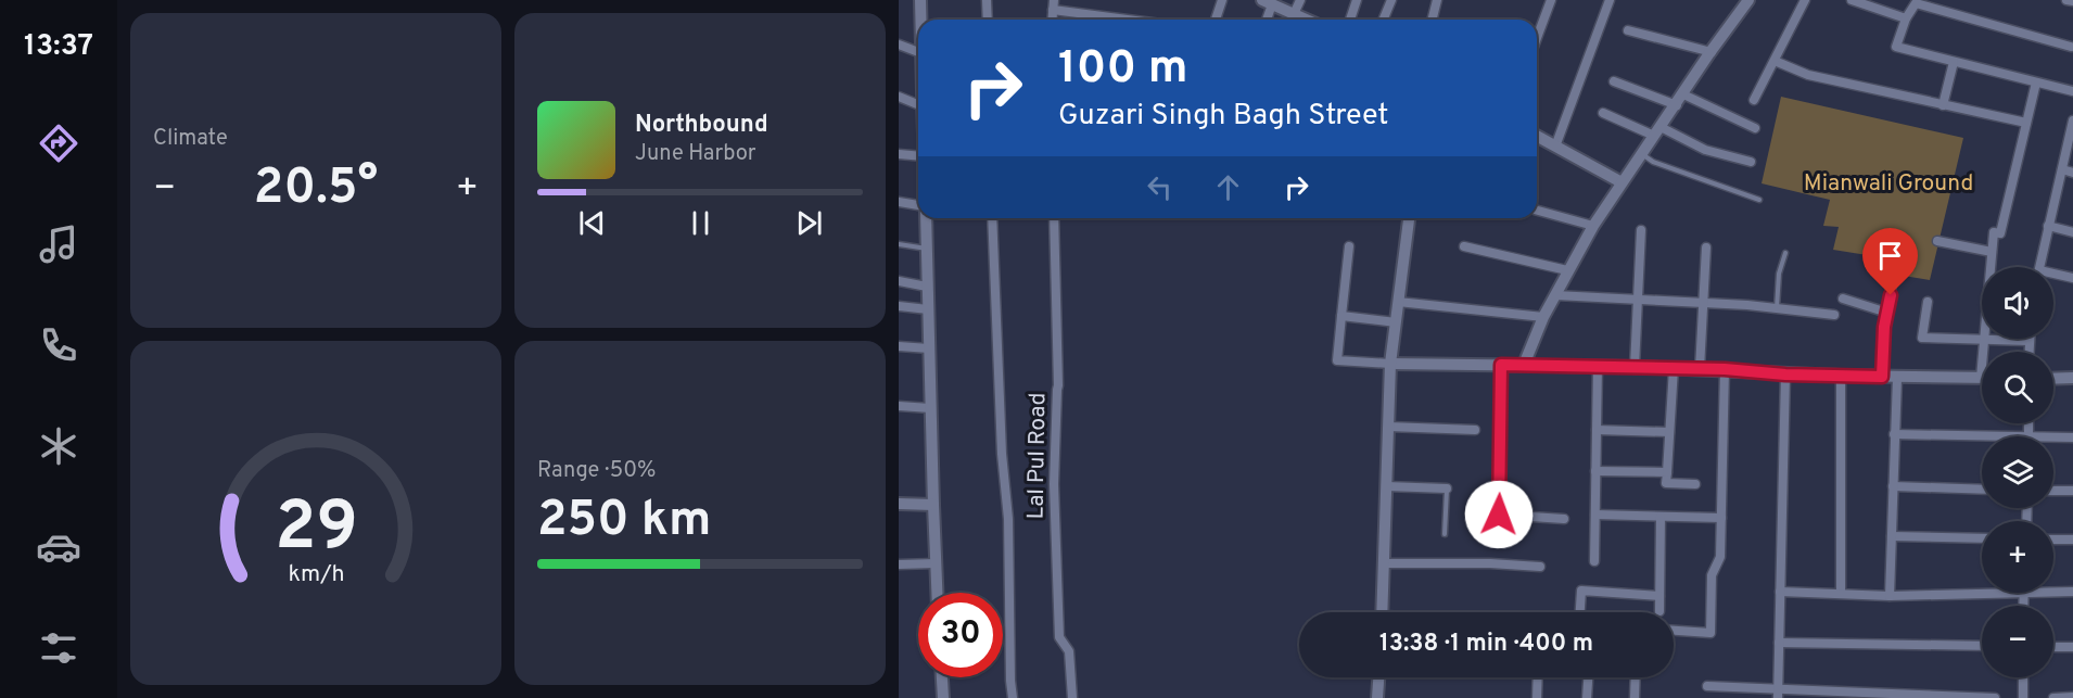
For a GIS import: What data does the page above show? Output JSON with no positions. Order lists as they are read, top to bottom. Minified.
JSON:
{"streets":{"street":["Lal Pul Road"]},"parks":["Mianwali Ground"],"page":{"tabs":"13:37","tile":["Climate",["Range · 50%","250 km"]],"turn":["100 m","Guzari Singh Bagh Street"],"song":["Northbound","June Harbor"],"heat":["−","20.5°","+"],"map_buttons":["+","−"],"limit":"30","trip":"13:38 · 1 min · 400 m","gauge":["29","km/h"]}}
